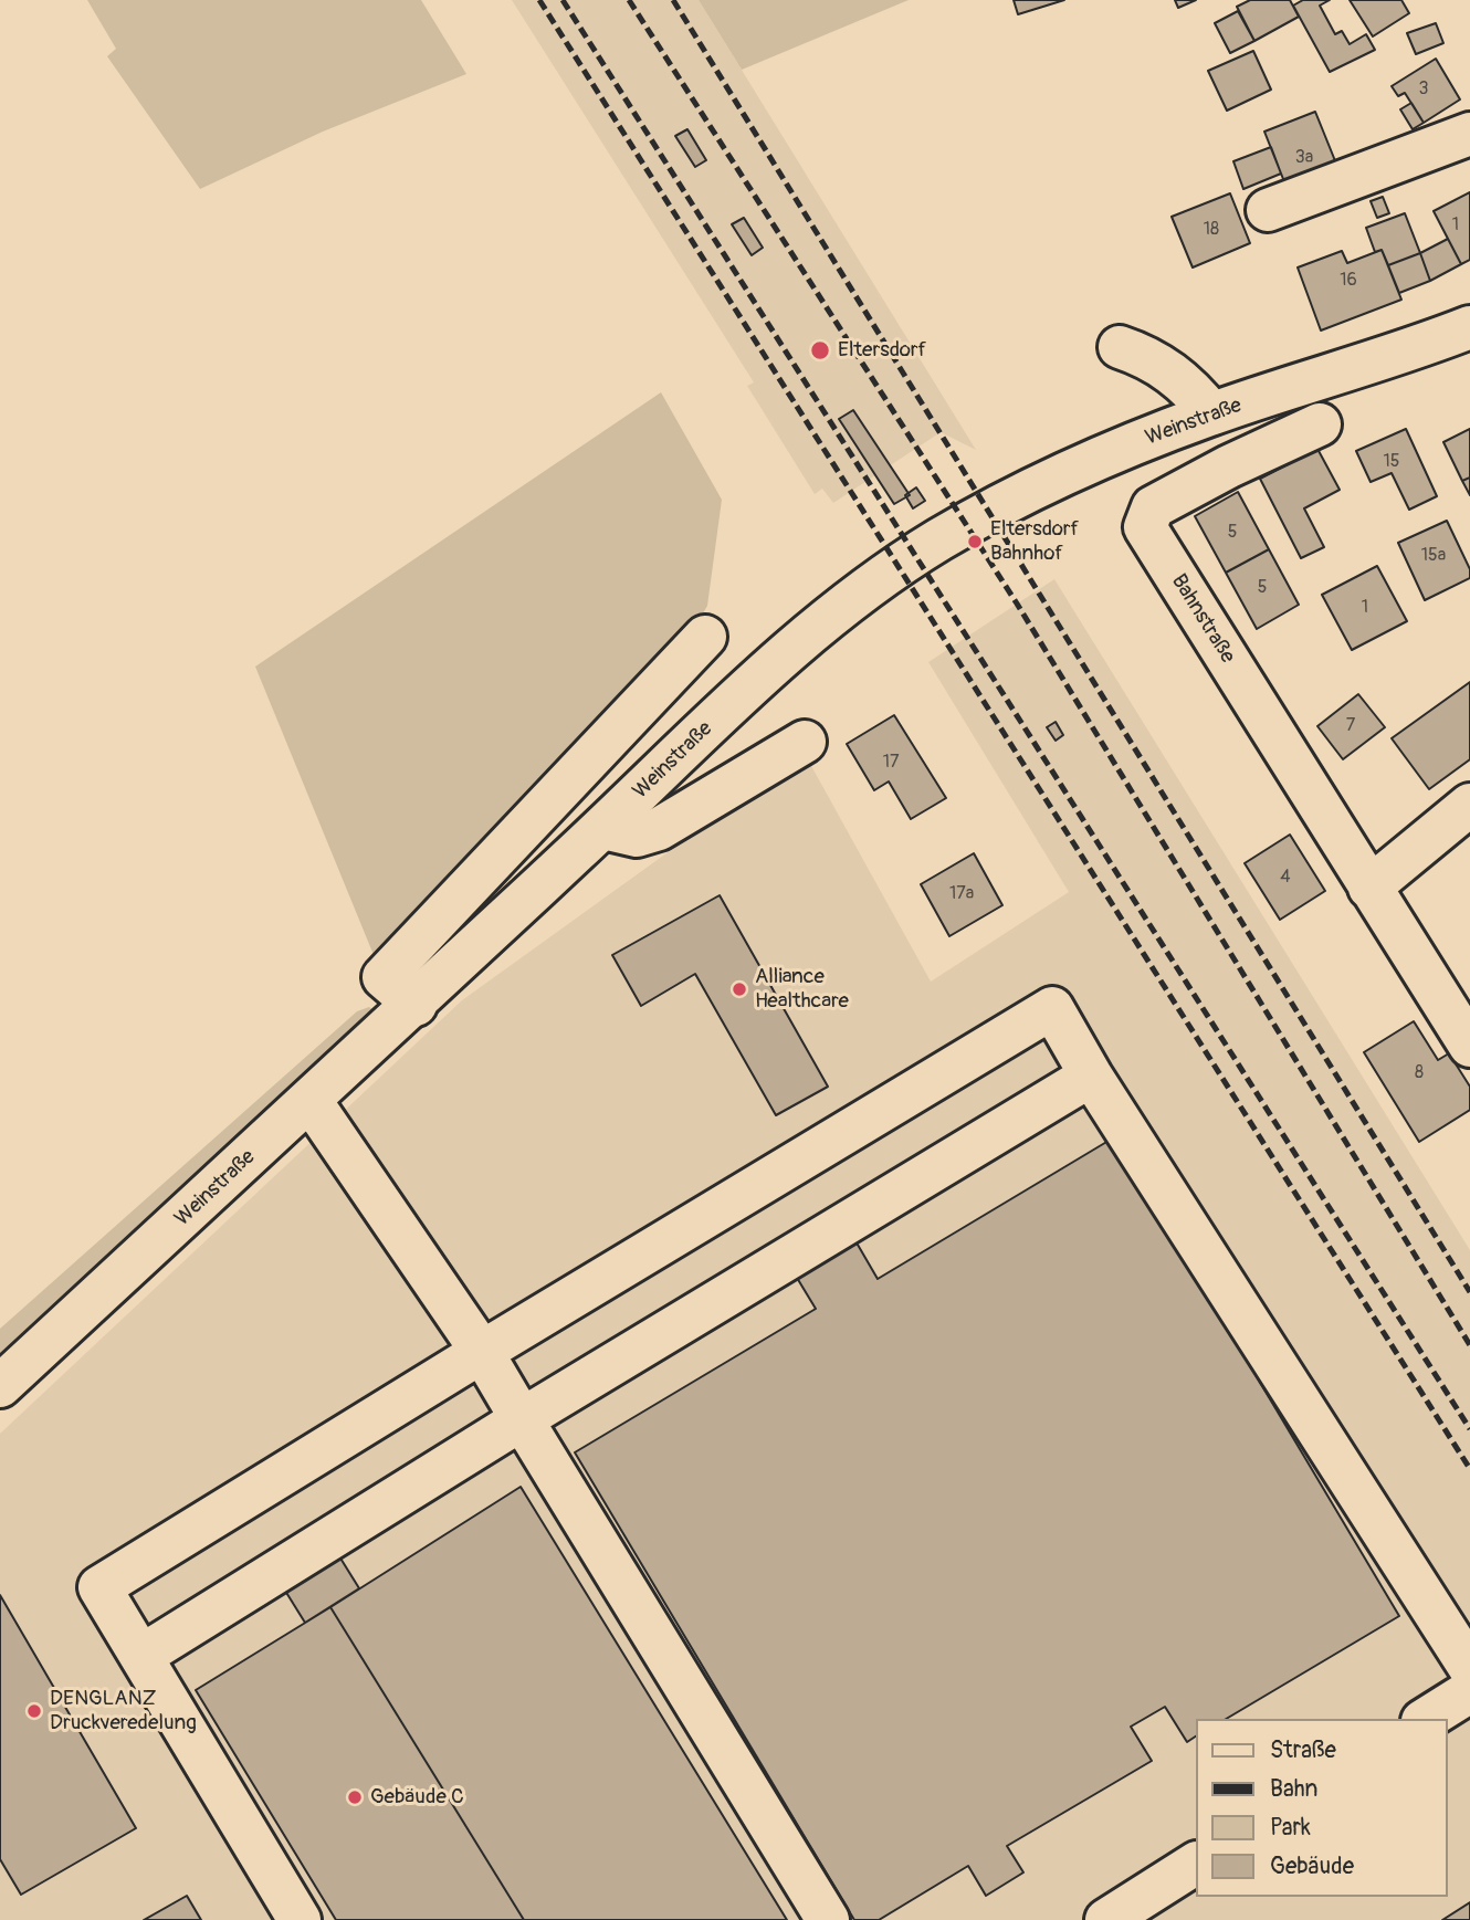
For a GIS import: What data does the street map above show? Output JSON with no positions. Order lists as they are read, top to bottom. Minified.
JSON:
{"streets":{"main road":["Weinstraße","Bahnstraße"]},"places":["Eltersdorf","Eltersdorf Bahnhof","Alliance Healthcare","DENGLANZ Druckveredelung","Gebäude C"],"house_numbers":["3","3a","1","18","16","15","5","15a","5","1","7","17","4","17a","8"],"legend":["Straße","Bahn","Park","Gebäude"]}
